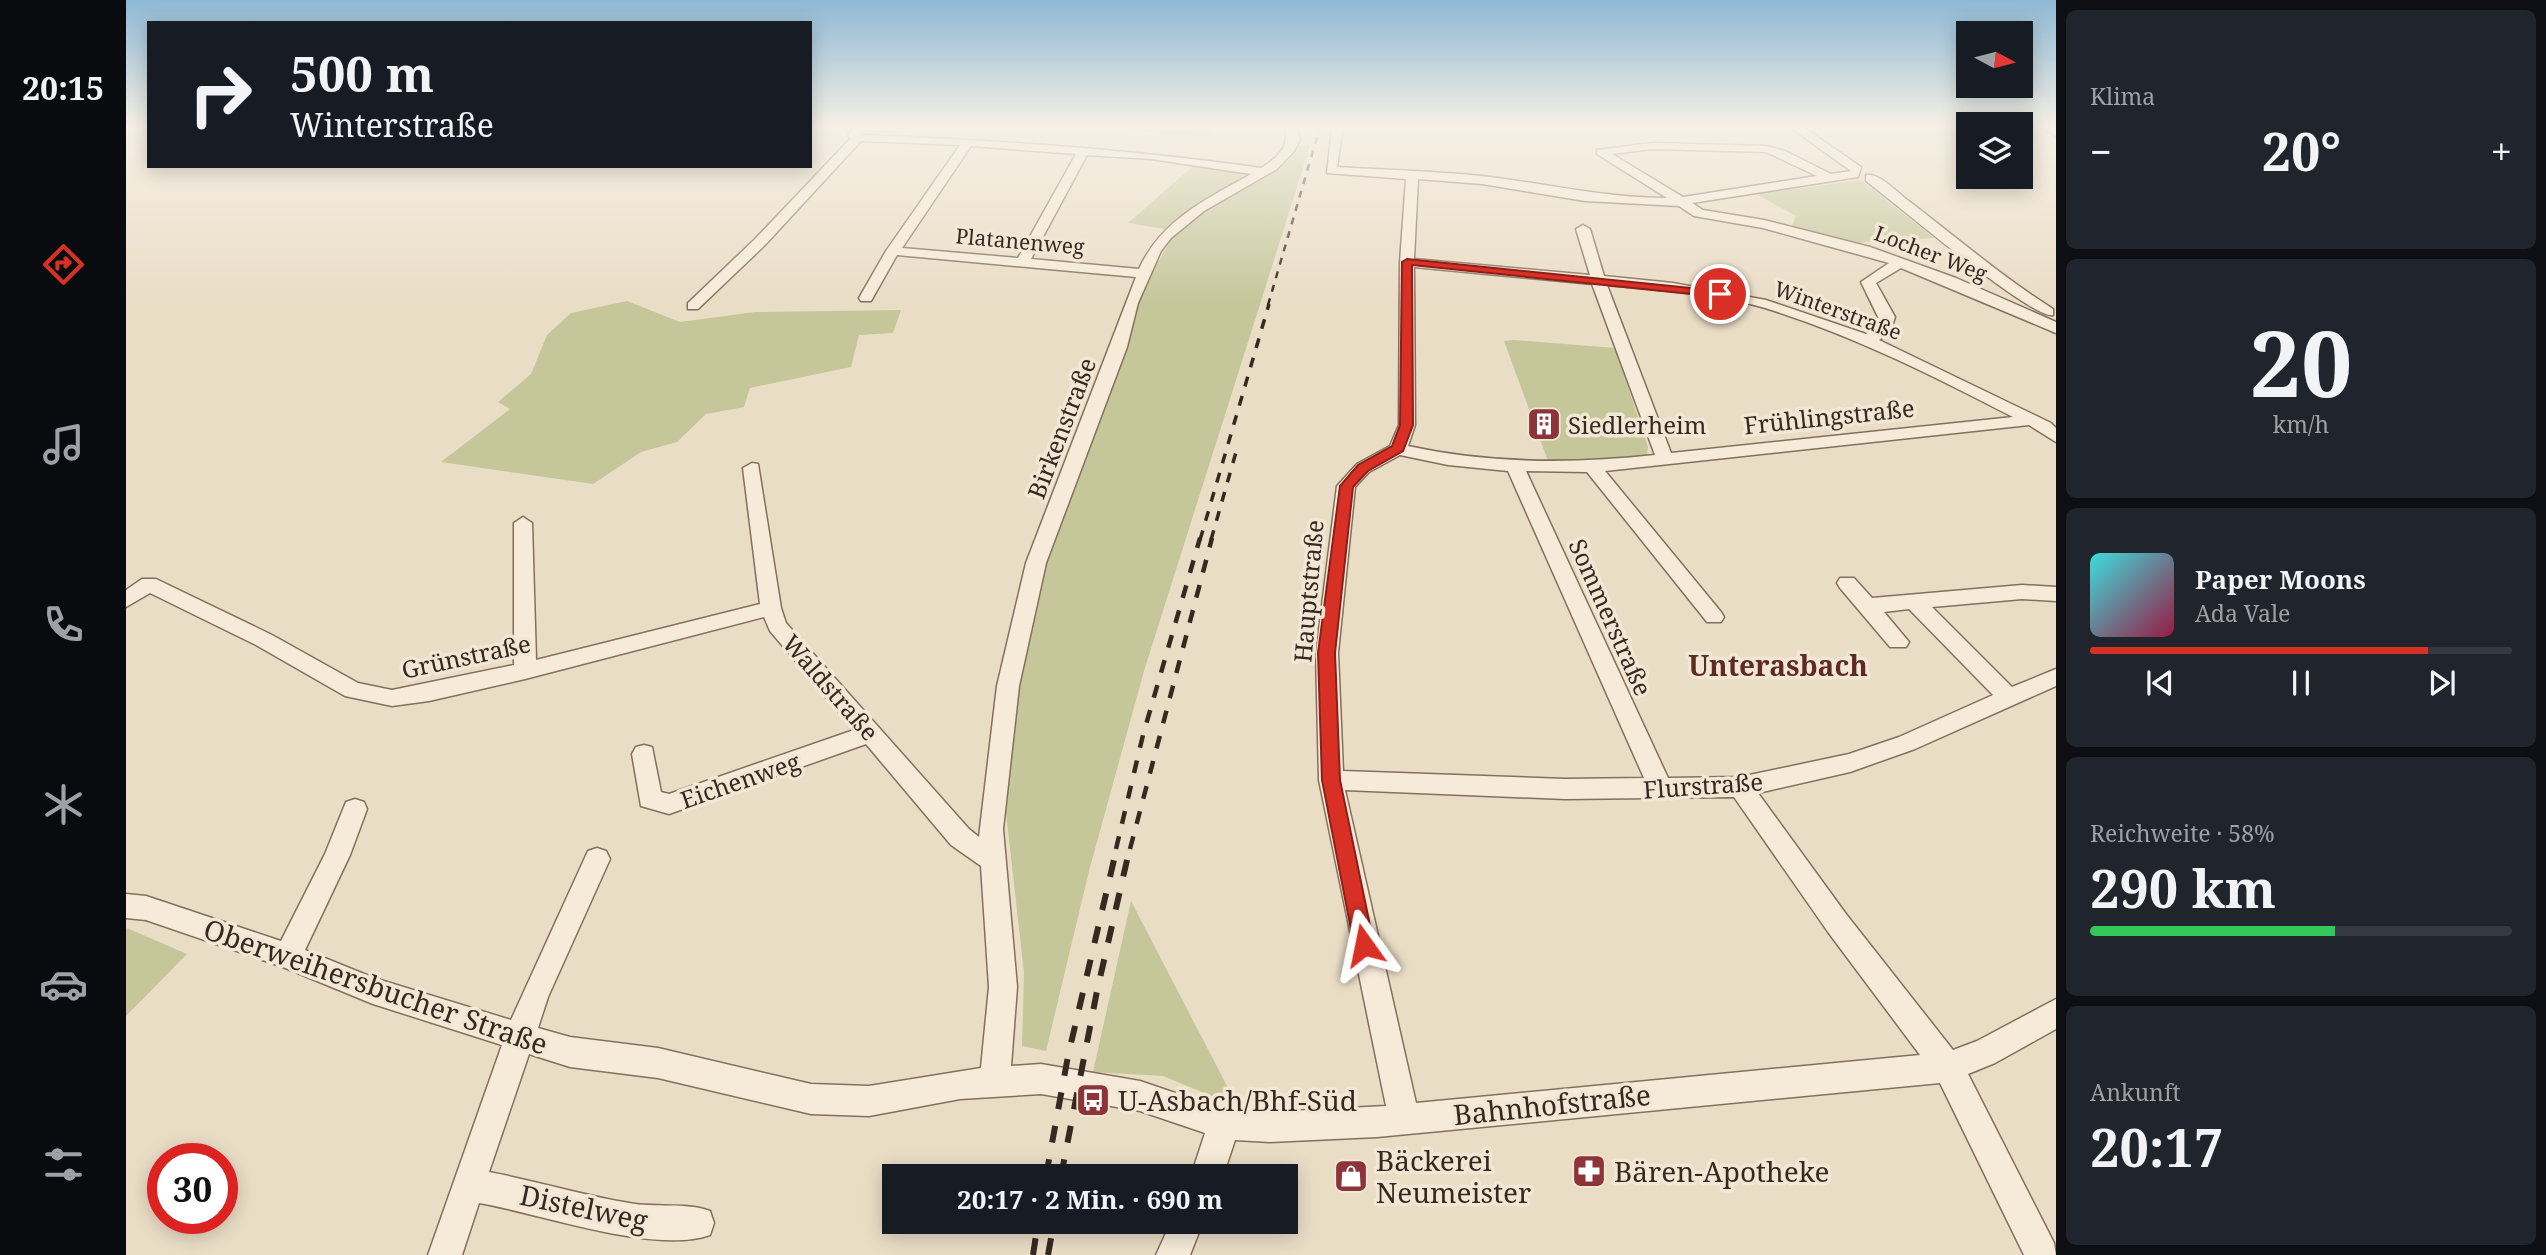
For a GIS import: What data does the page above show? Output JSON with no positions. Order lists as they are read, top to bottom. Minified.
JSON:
{"streets":{"street":["Platanenweg","Locher Weg","Winterstraße","Frühlingstraße","Birkenstraße","Hauptstraße","Sommerstraße","Grünstraße","Waldstraße","Eichenweg","Flurstraße","Oberweihersbucher Straße","Bahnhofstraße","Distelweg"]},"crossings":[["Platanenweg","Birkenstraße"],["Winterstraße","Frühlingstraße"],["Frühlingstraße","Hauptstraße"],["Frühlingstraße","Sommerstraße"],["Birkenstraße","Waldstraße"],["Hauptstraße","Flurstraße"],["Hauptstraße","Bahnhofstraße"],["Sommerstraße","Flurstraße"],["Grünstraße","Waldstraße"],["Waldstraße","Eichenweg"],["Oberweihersbucher Straße","Bahnhofstraße"]],"districts":["Unterasbach"],"places":{"building":["Siedlerheim"],"bus stop":["U-Asbach/Bhf-Süd"],"pharmacy":["Bären-Apotheke"],"shop":["Bäckerei Neumeister"]},"north":"right","page":{"tabs":"20:15","tile":["Klima",["20","km/h"],["Reichweite · 58%","290 km"],["Ankunft","20:17"]],"turn":["500 m","Winterstraße"],"heat":["−","20°","+"],"song":["Paper Moons","Ada Vale"],"limit":"30","trip":"20:17 · 2 Min. · 690 m"}}
